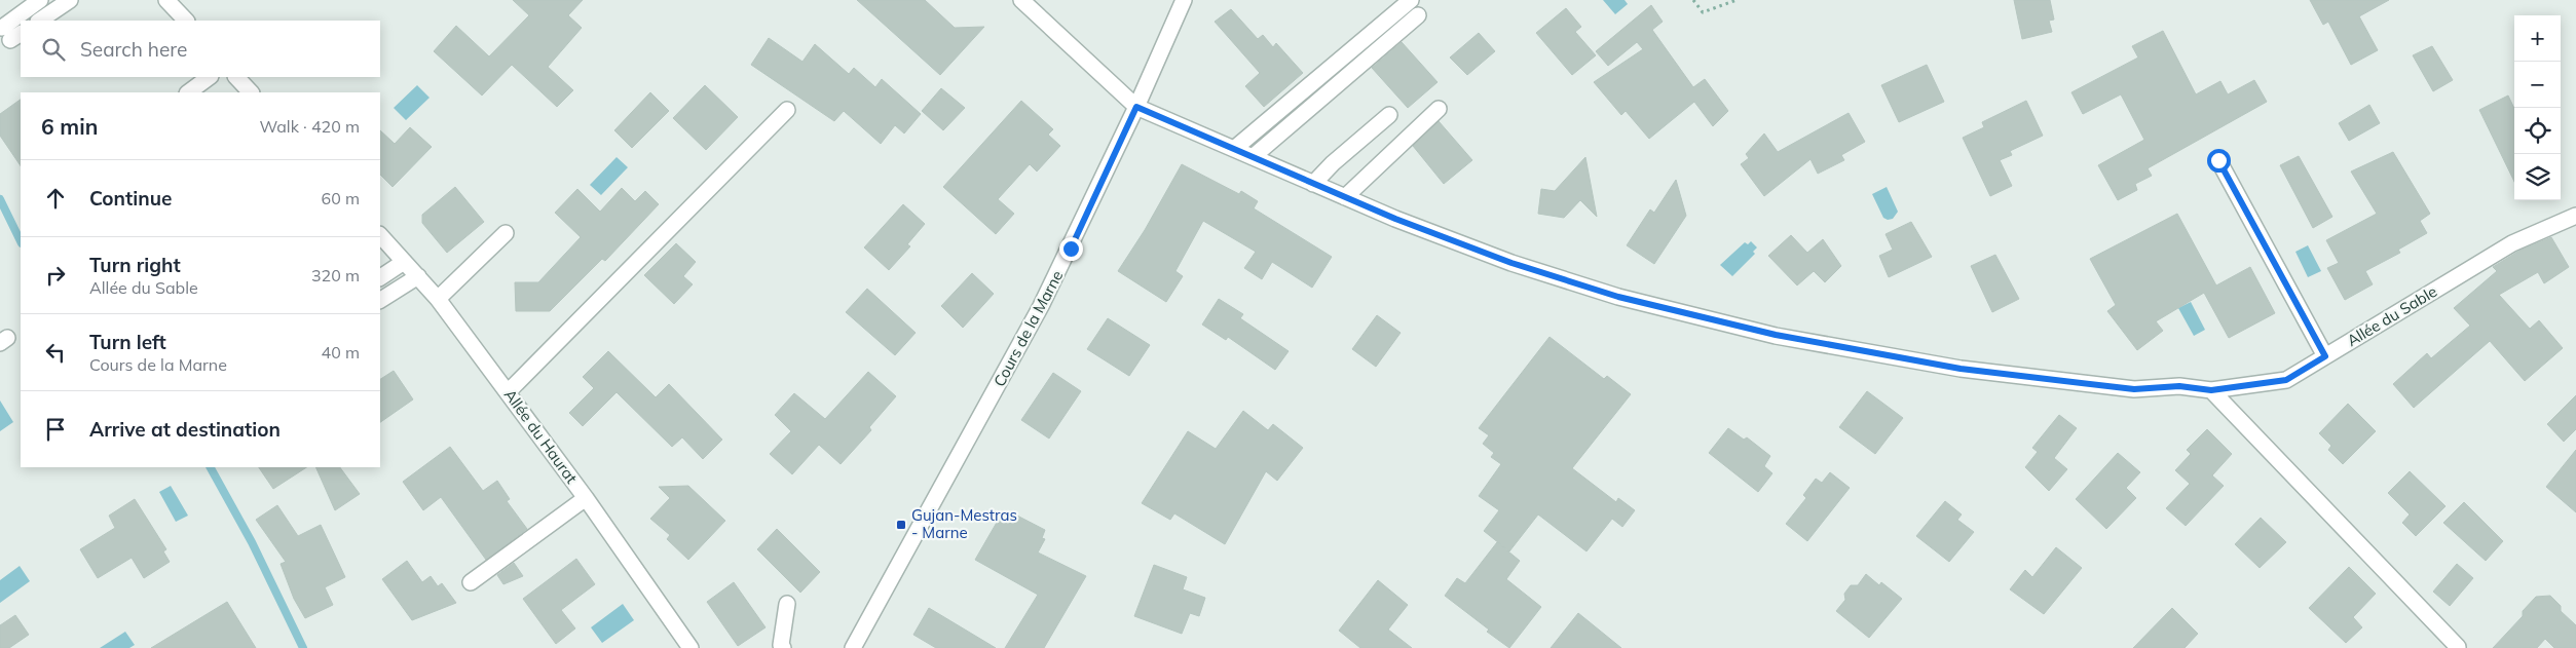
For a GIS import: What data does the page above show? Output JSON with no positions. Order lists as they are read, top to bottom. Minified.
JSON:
{"streets":{"street":["Allée du Sable","Cours de la Marne","Allée du Haurat"]},"crossings":[["Allée du Sable","Cours de la Marne"]],"places":{"transit":["Gujan-Mestras - Marne"]},"page":{"map_buttons":["+","−"],"search":"Search here","heading":["6 min","Walk · 420 m"],"list":[["Continue","60 m"],["Turn right","Allée du Sable","320 m"],["Turn left","Cours de la Marne","40 m"],"Arrive at destination"]}}
